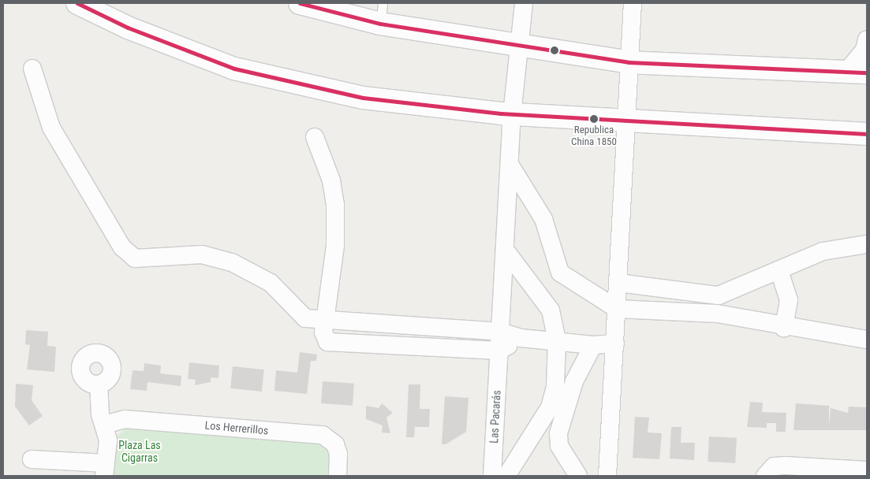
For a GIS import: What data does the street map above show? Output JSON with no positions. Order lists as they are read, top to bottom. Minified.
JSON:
{"streets":{"street":["Las Pacarás","Los Herrerillos"]},"parks":["Plaza Las Cigarras"],"places":["Republica China 1850"]}
